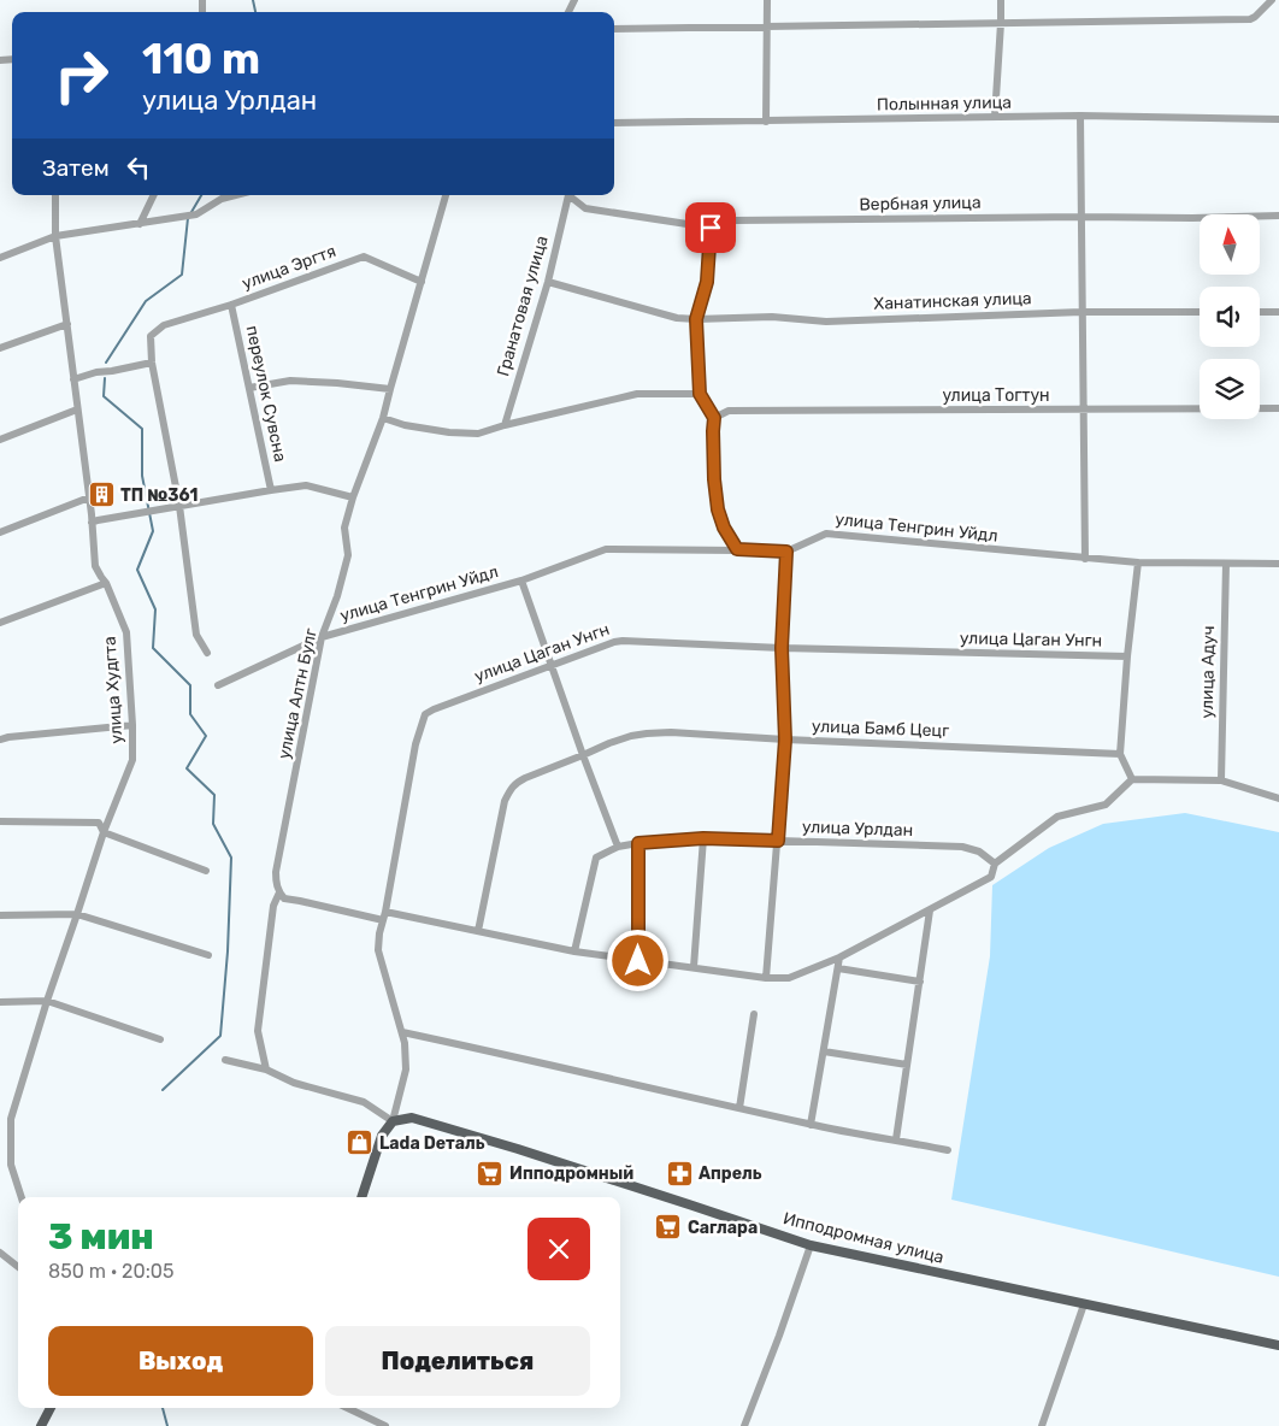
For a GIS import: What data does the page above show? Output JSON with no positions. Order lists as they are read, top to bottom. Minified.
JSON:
{"streets":{"main road":["Ипподромная улица"],"street":["Полынная улица","Вербная улица","улица Эргтя","Ханатинская улица","Гранатовая улица","переулок Сувсна","улица Тогтун","улица Тенгрин Уйдл","улица Цаган Унгн","улица Адуч","улица Худгта","улица Алтн Булг","улица Бамб Цецг","улица Урлдан"]},"crossings":[["улица Эргтя","переулок Сувсна"],["улица Эргтя","улица Алтн Булг"],["Ханатинская улица","Гранатовая улица"],["улица Тенгрин Уйдл","улица Адуч"],["улица Тенгрин Уйдл","улица Алтн Булг"],["улица Цаган Унгн","Ипподромная улица"]],"places":{"building":["ТП №361"],"shop":["Lada Dеталь"],"supermarket":["Ипподромный","Саглара"],"pharmacy":["Апрель"]},"north":"top","page":{"turn":["110 m","улица Урлдан"],"then":"Затем","heading":["3 мин","850 m · 20:05"],"buttons":["Выход","Поделиться"]}}
